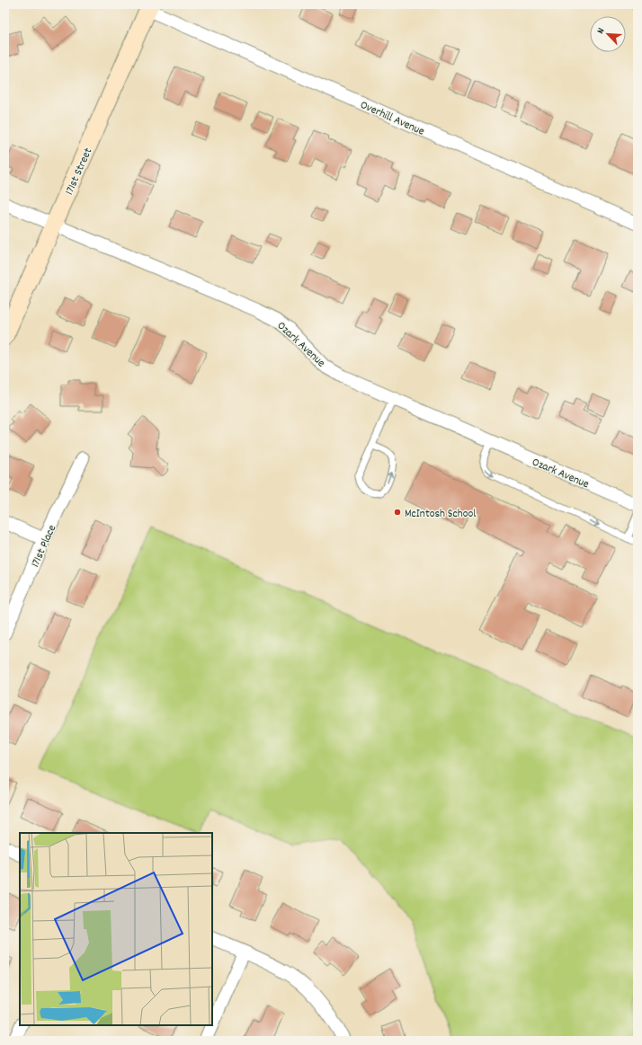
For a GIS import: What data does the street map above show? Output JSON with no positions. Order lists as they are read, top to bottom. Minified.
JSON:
{"streets":{"street":["Overhill Avenue","171st Street","Ozark Avenue","171st Place"]},"crossings":[["Overhill Avenue","171st Street"],["171st Street","Ozark Avenue"]],"places":["McIntosh School"],"north":"top left"}
